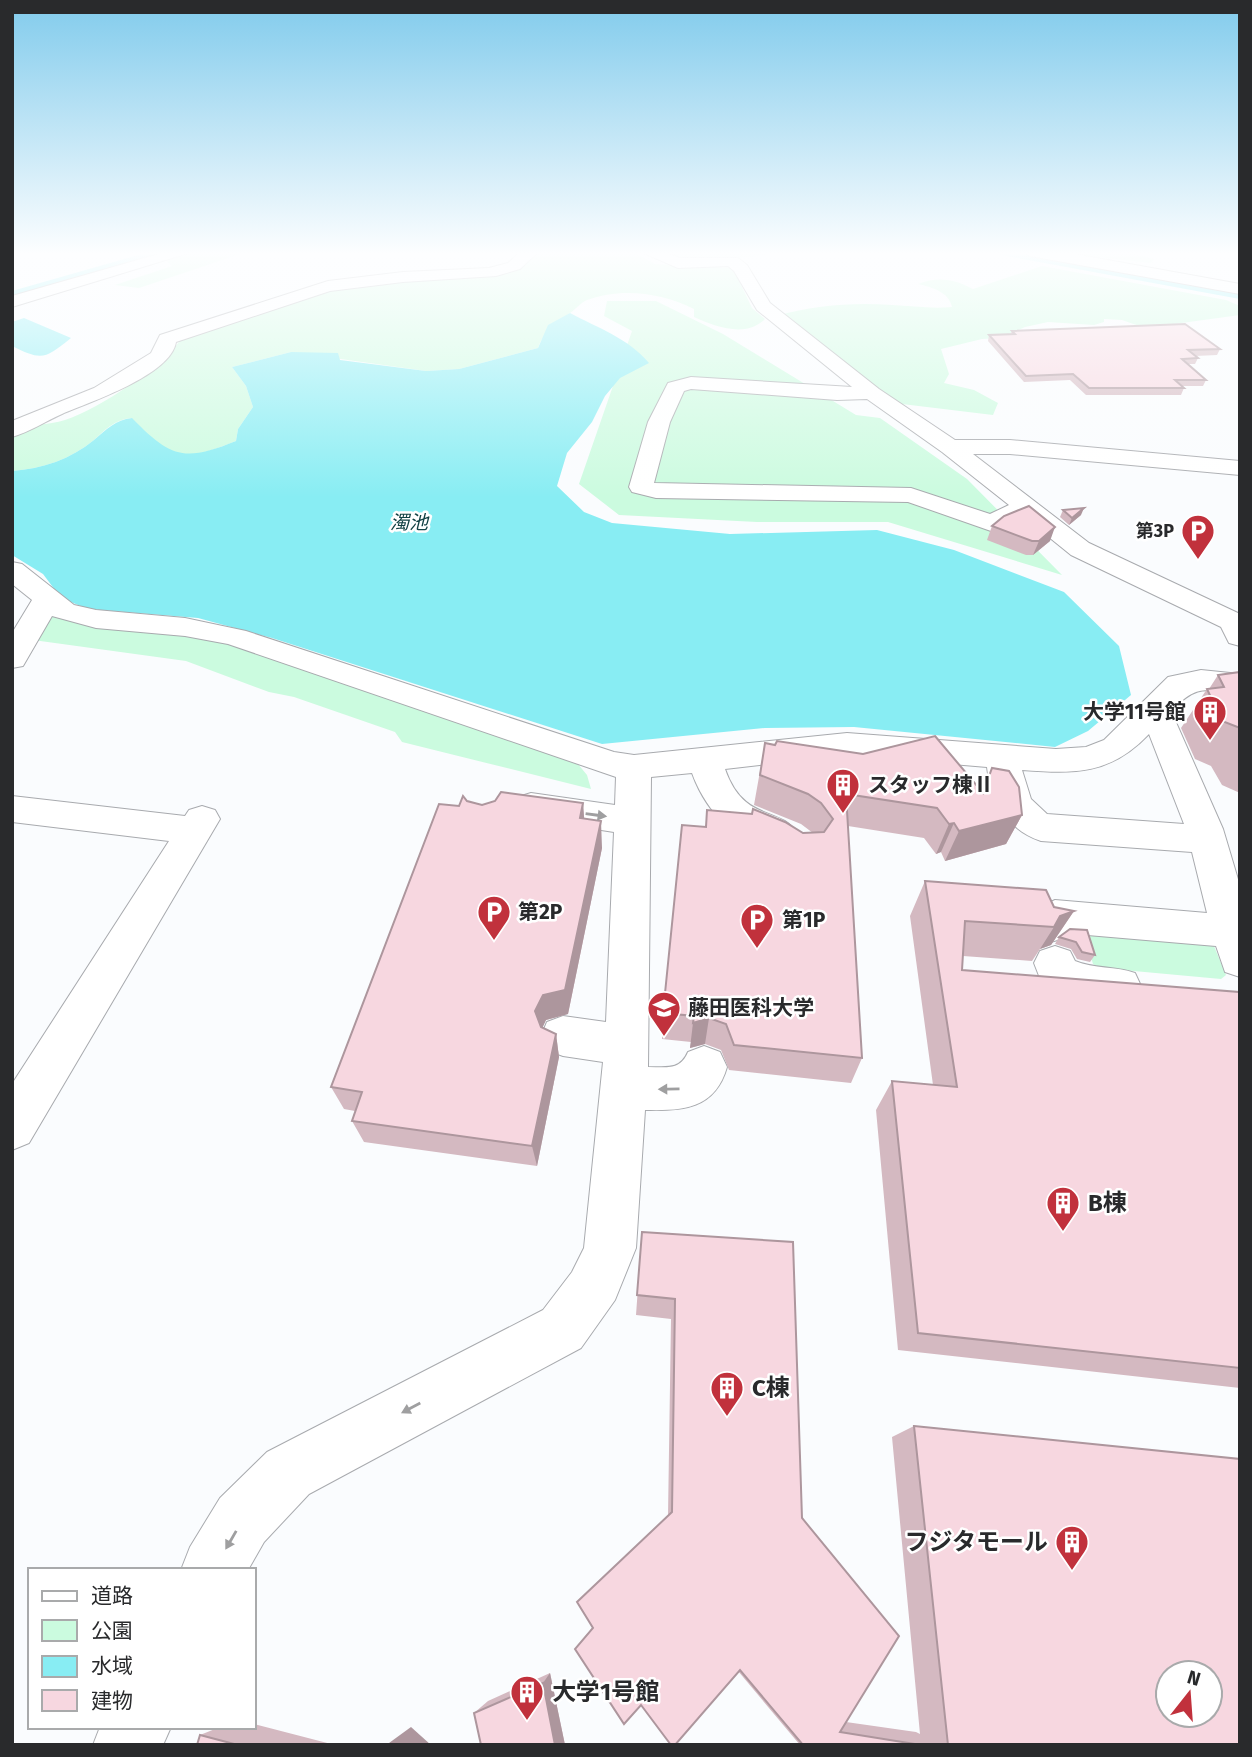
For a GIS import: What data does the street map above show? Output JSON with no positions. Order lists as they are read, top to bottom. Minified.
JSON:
{"water":["濁池"],"places":{"parking":["第3P","第2P","第1P"],"building":["大学11号館","スタッフ棟Ⅱ","B棟","C棟","フジタモール","大学1号館"],"school or university":["藤田医科大学"]},"legend":["道路","公園","水域","建物"],"north":"top"}
